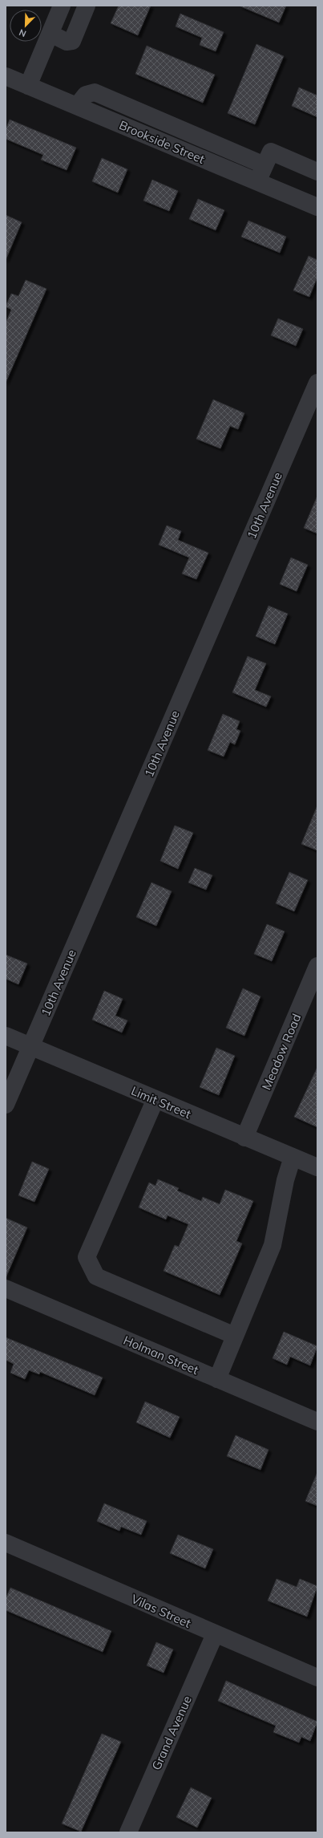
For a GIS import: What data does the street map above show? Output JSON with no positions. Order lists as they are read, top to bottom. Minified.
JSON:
{"streets":{"street":["Brookside Street","10th Avenue","Meadow Road","Limit Street","Holman Street","Vilas Street","Grand Avenue"]},"crossings":[["10th Avenue","Limit Street"],["Meadow Road","Limit Street"],["Vilas Street","Grand Avenue"]],"north":"bottom left"}
